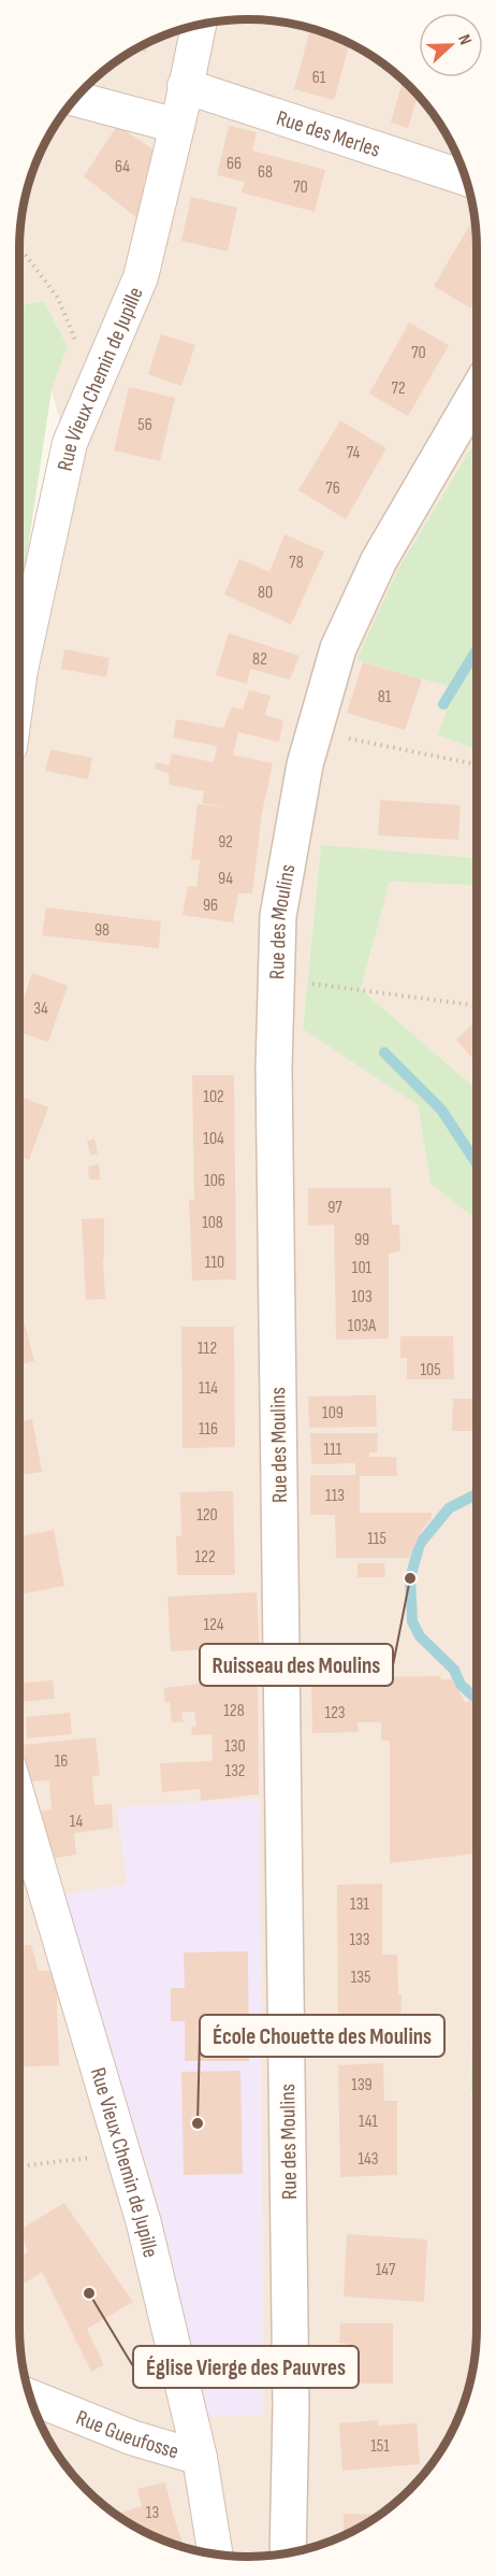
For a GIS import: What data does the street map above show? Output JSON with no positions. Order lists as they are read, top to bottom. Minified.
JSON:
{"streets":{"street":["Rue des Merles","Rue Vieux Chemin de Jupille","Rue des Moulins","Rue Gueufosse"]},"crossings":[["Rue des Merles","Rue Vieux Chemin de Jupille"],["Rue Vieux Chemin de Jupille","Rue Gueufosse"]],"places":["Ruisseau des Moulins","École Chouette des Moulins","Église Vierge des Pauvres"],"house_numbers":["61","66","64","68","70","70","72","56","74","76","78","80","82","81","92","94","96","98","34","102","104","106","97","108","99","110","101","103","103A","112","105","114","109","116","111","113","120","115","122","124","128","123","130","16","132","14","131","133","135","139","141","143","147","151","13"],"north":"right"}
